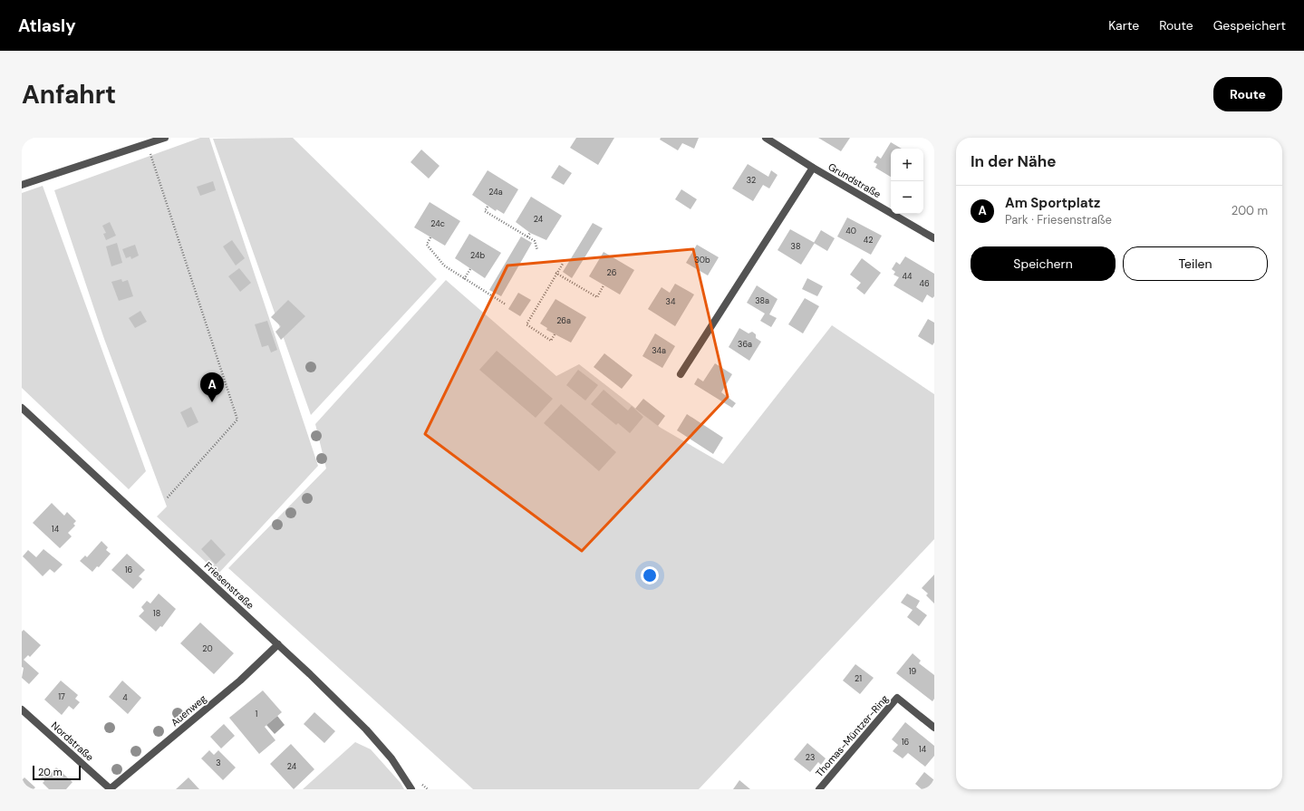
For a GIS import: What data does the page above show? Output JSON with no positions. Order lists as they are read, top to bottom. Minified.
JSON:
{"streets":{"street":["Grundstraße","Friesenstraße","Auenweg","Thomas-Müntzer-Ring","Nordstraße"]},"crossings":[["Friesenstraße","Auenweg"],["Auenweg","Nordstraße"]],"house_numbers":["32","24a","24","24c","40","42","38","24b","30b","26","44","46","38a","34","26a","36a","34a","14","16","18","20","19","21","17","4","1","16","14","23","3","24"],"scale_bar":"20 m","page":{"header":"Atlasly","nav":["Karte","Route","Gespeichert"],"buttons":["Route",["Speichern","Teilen"]],"title":"Anfahrt","heading":"In der Nähe","map_buttons":["+","−"],"list":[{"mark":"A","name":"Am Sportplatz","note":"Park · Friesenstraße","value":"200 m"}],"pins":"A","scale":"20 m"}}
